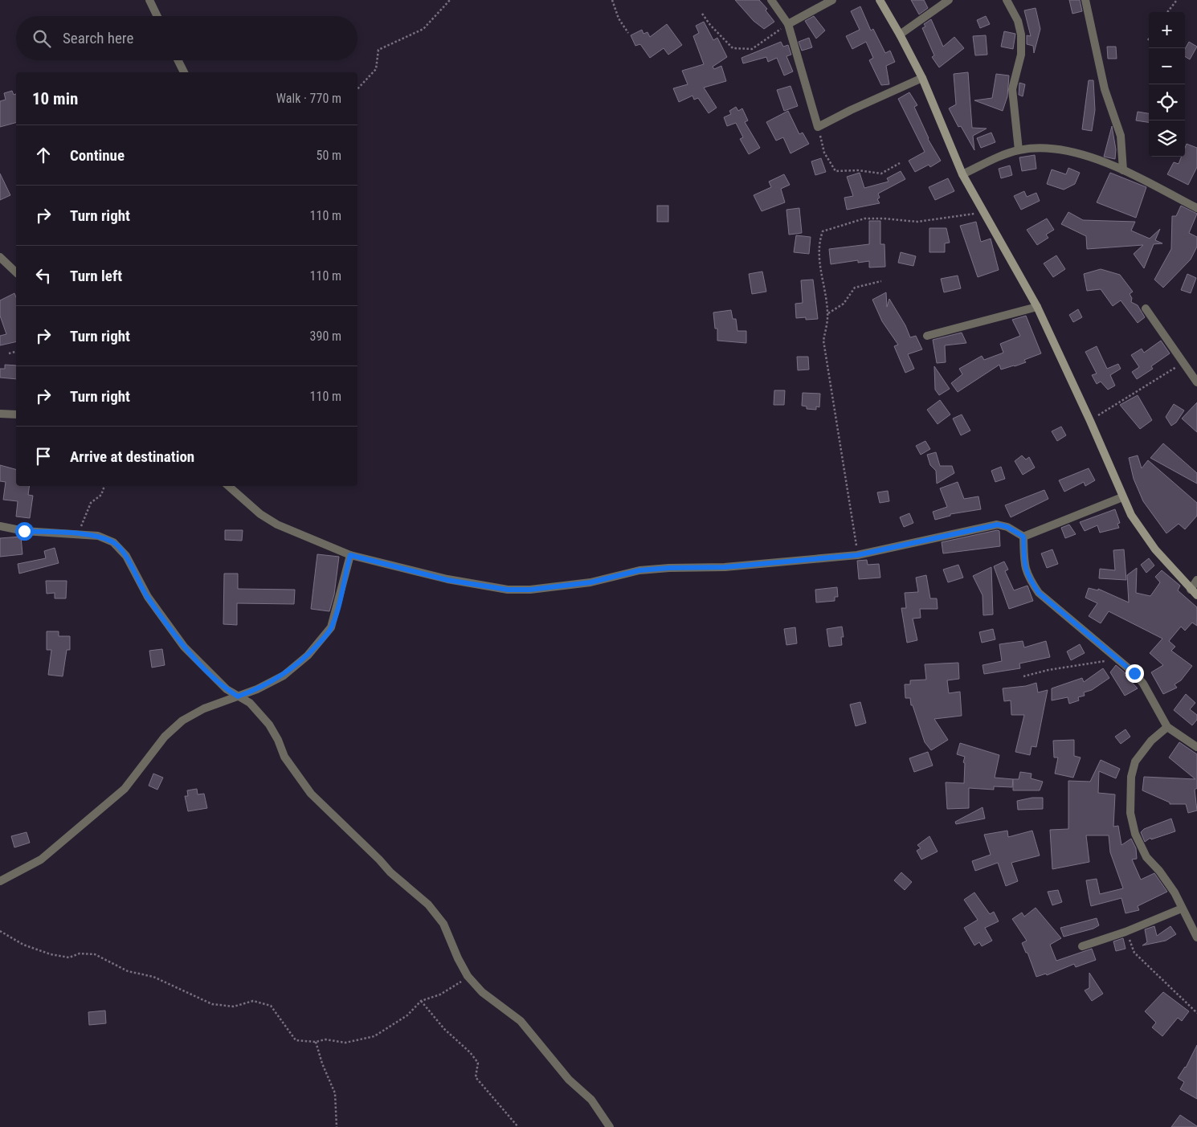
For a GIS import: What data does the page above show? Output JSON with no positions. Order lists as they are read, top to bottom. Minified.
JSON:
{"page":{"map_buttons":["+","−"],"search":"Search here","heading":["10 min","Walk · 770 m"],"list":[["Continue","50 m"],["Turn right","110 m"],["Turn left","110 m"],["Turn right","390 m"],["Turn right","110 m"],"Arrive at destination"]}}
